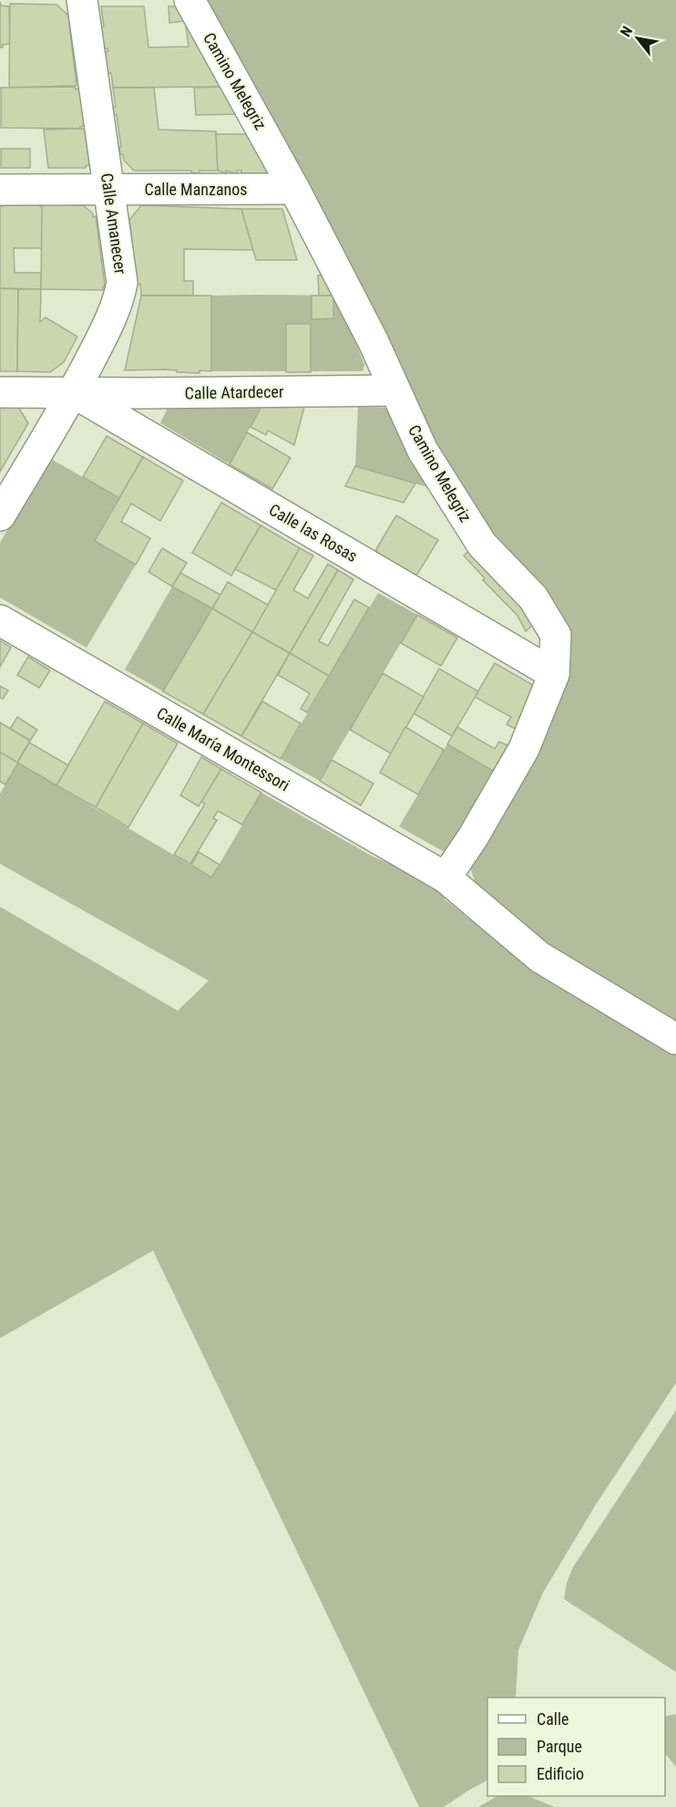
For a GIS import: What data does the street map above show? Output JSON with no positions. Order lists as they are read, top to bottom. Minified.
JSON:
{"streets":{"street":["Camino Melegriz","Calle Manzanos","Calle Amanecer","Calle Atardecer","Calle las Rosas","Calle María Montessori"]},"crossings":[["Camino Melegriz","Calle Manzanos"],["Camino Melegriz","Calle Atardecer"],["Camino Melegriz","Calle las Rosas"],["Camino Melegriz","Calle María Montessori"],["Calle Manzanos","Calle Amanecer"],["Calle Amanecer","Calle Atardecer"],["Calle Amanecer","Calle las Rosas"],["Calle Atardecer","Calle las Rosas"]],"legend":["Calle","Parque","Edificio"],"north":"top left"}
